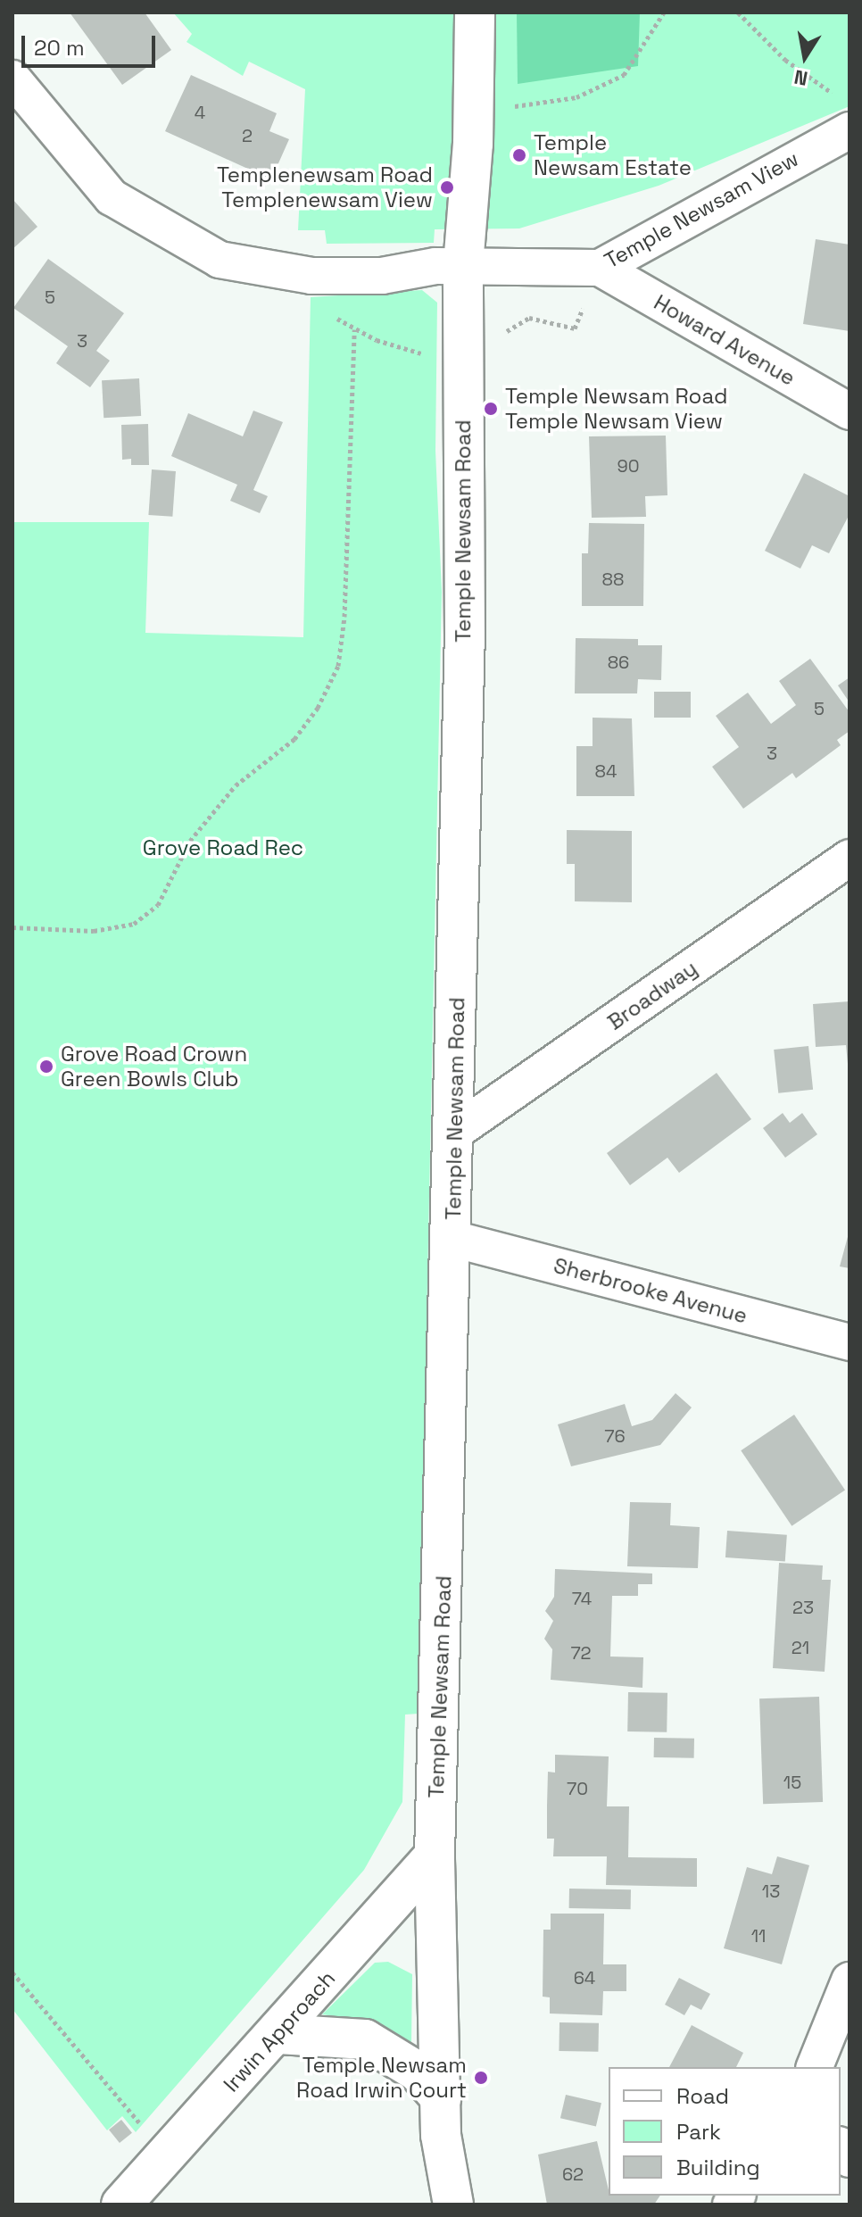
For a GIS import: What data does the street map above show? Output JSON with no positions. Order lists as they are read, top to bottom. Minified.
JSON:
{"streets":{"street":["Temple Newsam View","Howard Avenue","Temple Newsam Road","Broadway","Sherbrooke Avenue","Irwin Approach"]},"crossings":[["Temple Newsam View","Howard Avenue"],["Temple Newsam View","Temple Newsam Road"],["Temple Newsam Road","Broadway"],["Temple Newsam Road","Sherbrooke Avenue"],["Temple Newsam Road","Irwin Approach"]],"parks":["Grove Road Rec"],"places":["Temple Newsam Estate","Templenewsam Road Templenewsam View","Temple Newsam Road Temple Newsam View","Grove Road Crown Green Bowls Club","Temple Newsam Road Irwin Court"],"house_numbers":["4","2","5","3","90","88","86","5","3","84","76","74","23","21","72","15","70","13","11","64","62"],"legend":["Road","Park","Building"],"scale_bar":"20 m","north":"bottom"}
